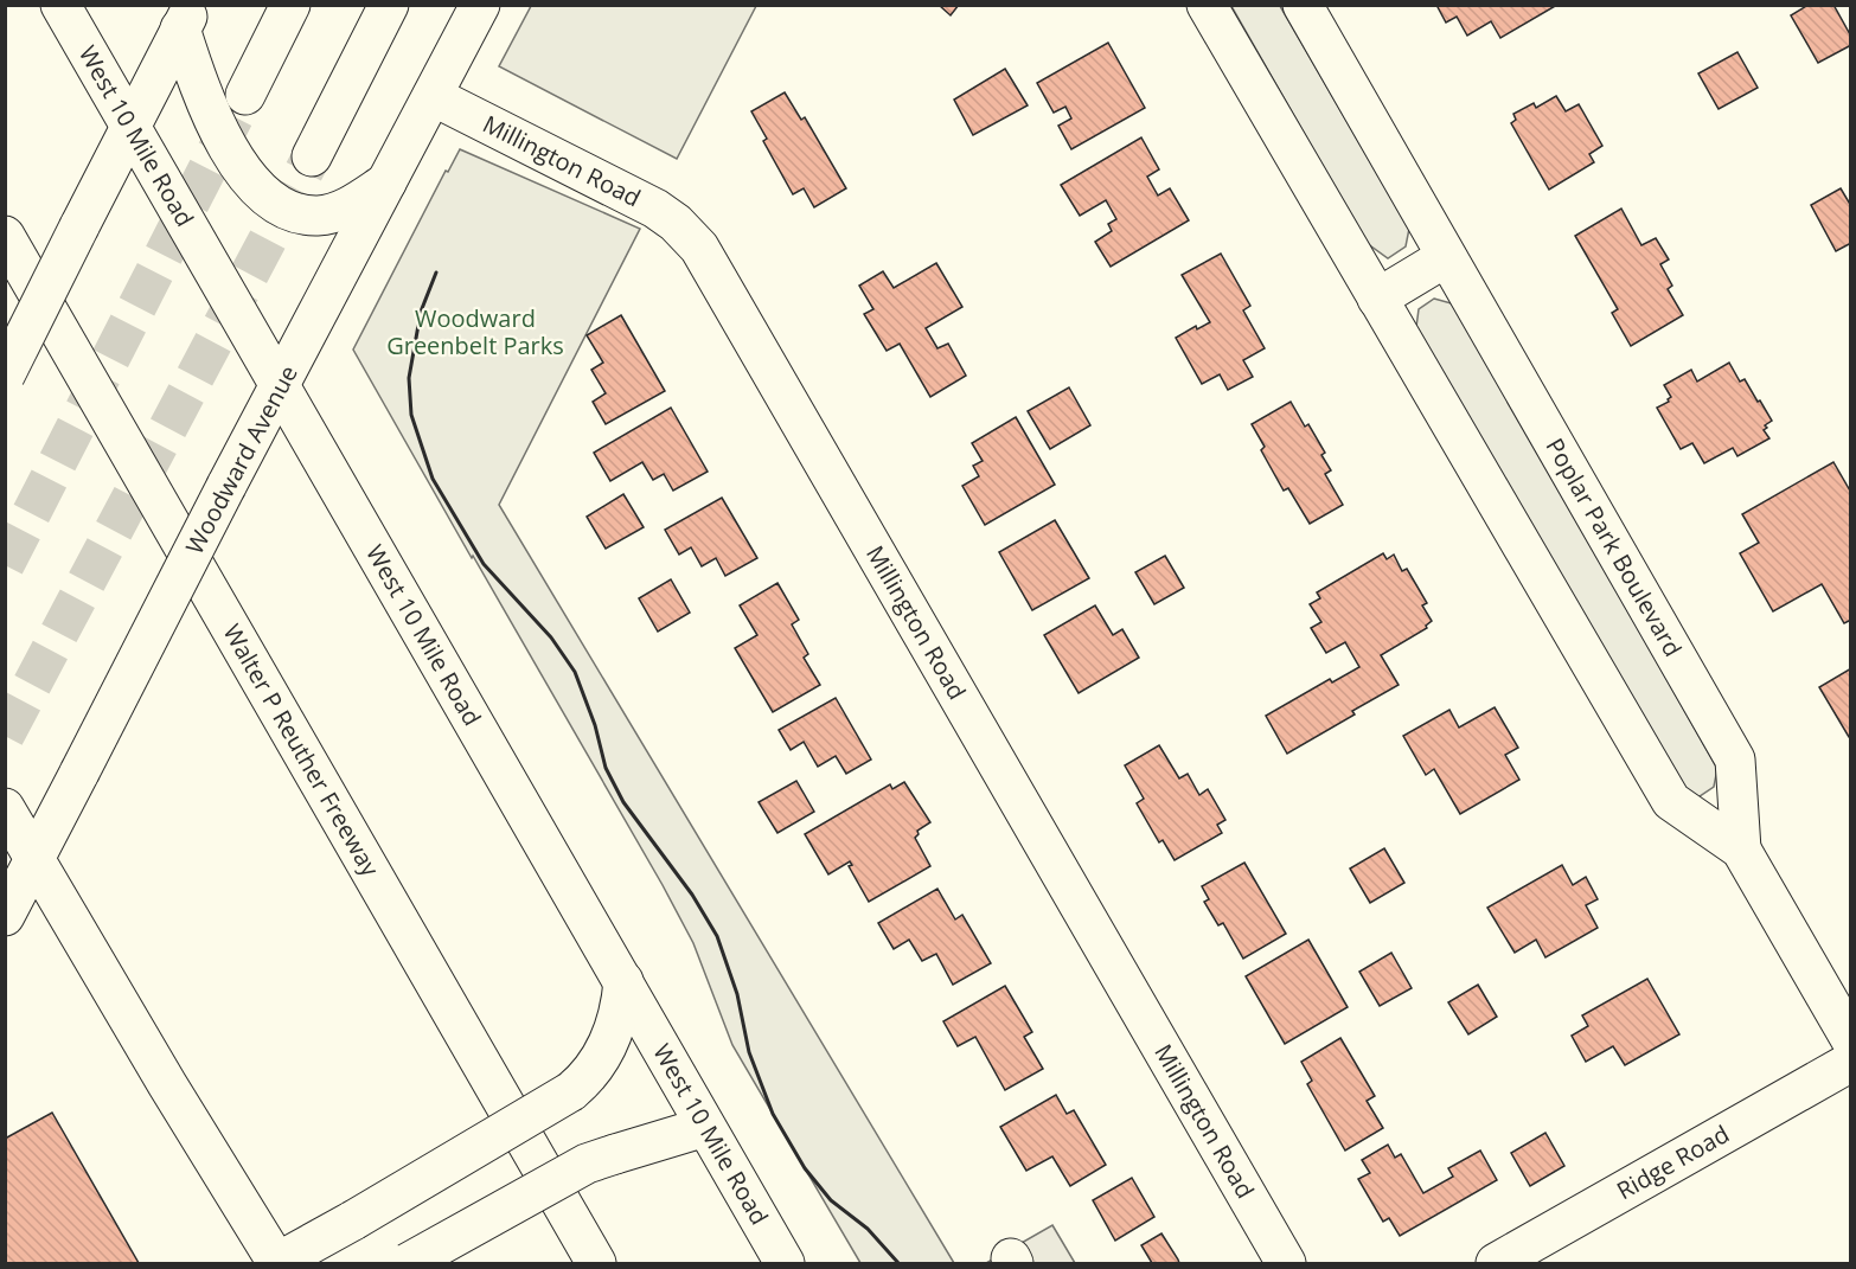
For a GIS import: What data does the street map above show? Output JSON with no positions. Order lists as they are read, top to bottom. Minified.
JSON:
{"streets":{"main road":["West 10 Mile Road","Millington Road","Woodward Avenue","Poplar Park Boulevard","Walter P Reuther Freeway","Ridge Road"]},"crossings":[["West 10 Mile Road","Woodward Avenue"],["Millington Road","Woodward Avenue"]],"parks":["Woodward Greenbelt Parks"]}
